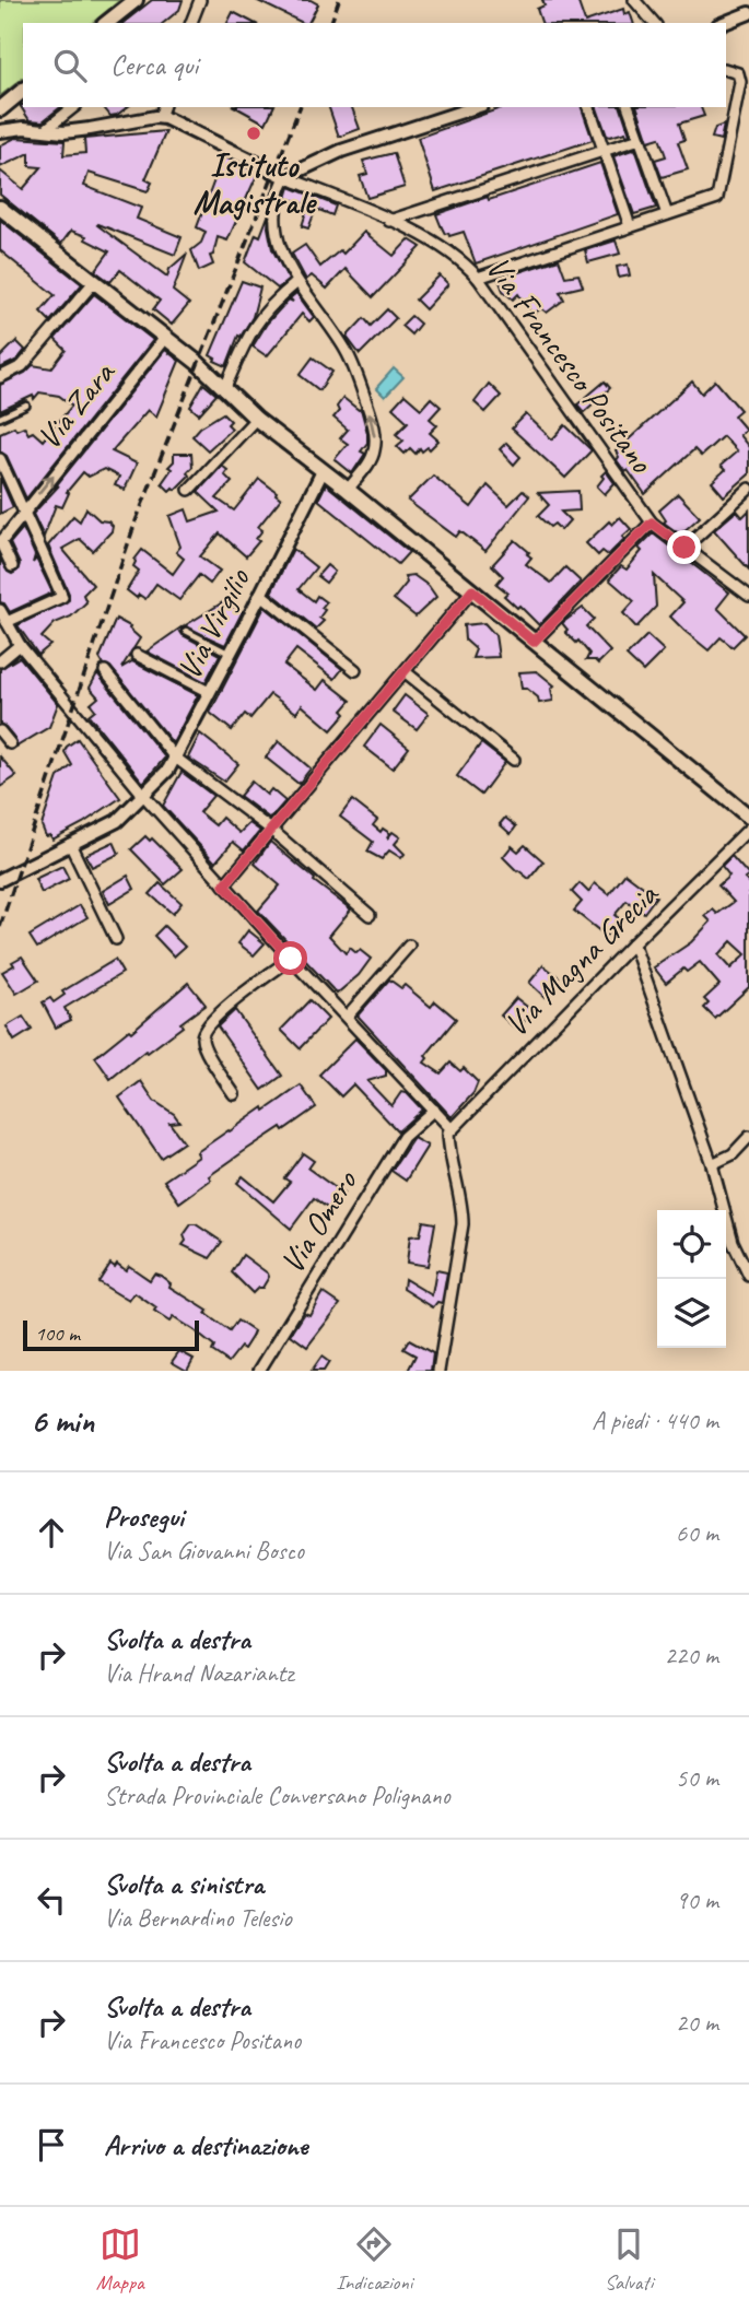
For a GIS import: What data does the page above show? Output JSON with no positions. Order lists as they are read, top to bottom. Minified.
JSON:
{"streets":{"street":["Via Francesco Positano","Via Zara","Via Virgilio","Via Magna Grecia","Via Omero"]},"one_way":["Via Zara"],"places":["Istituto Magistrale"],"scale_bar":"100 m","page":{"search":"Cerca qui","scale":"100 m","heading":["6 min","A piedi · 440 m"],"list":[["Prosegui","Via San Giovanni Bosco","60 m"],["Svolta a destra","Via Hrand Nazariantz","220 m"],["Svolta a destra","Strada Provinciale Conversano Polignano","50 m"],["Svolta a sinistra","Via Bernardino Telesio","90 m"],["Svolta a destra","Via Francesco Positano","20 m"],"Arrivo a destinazione"],"nav":["Mappa","Indicazioni","Salvati"]}}
